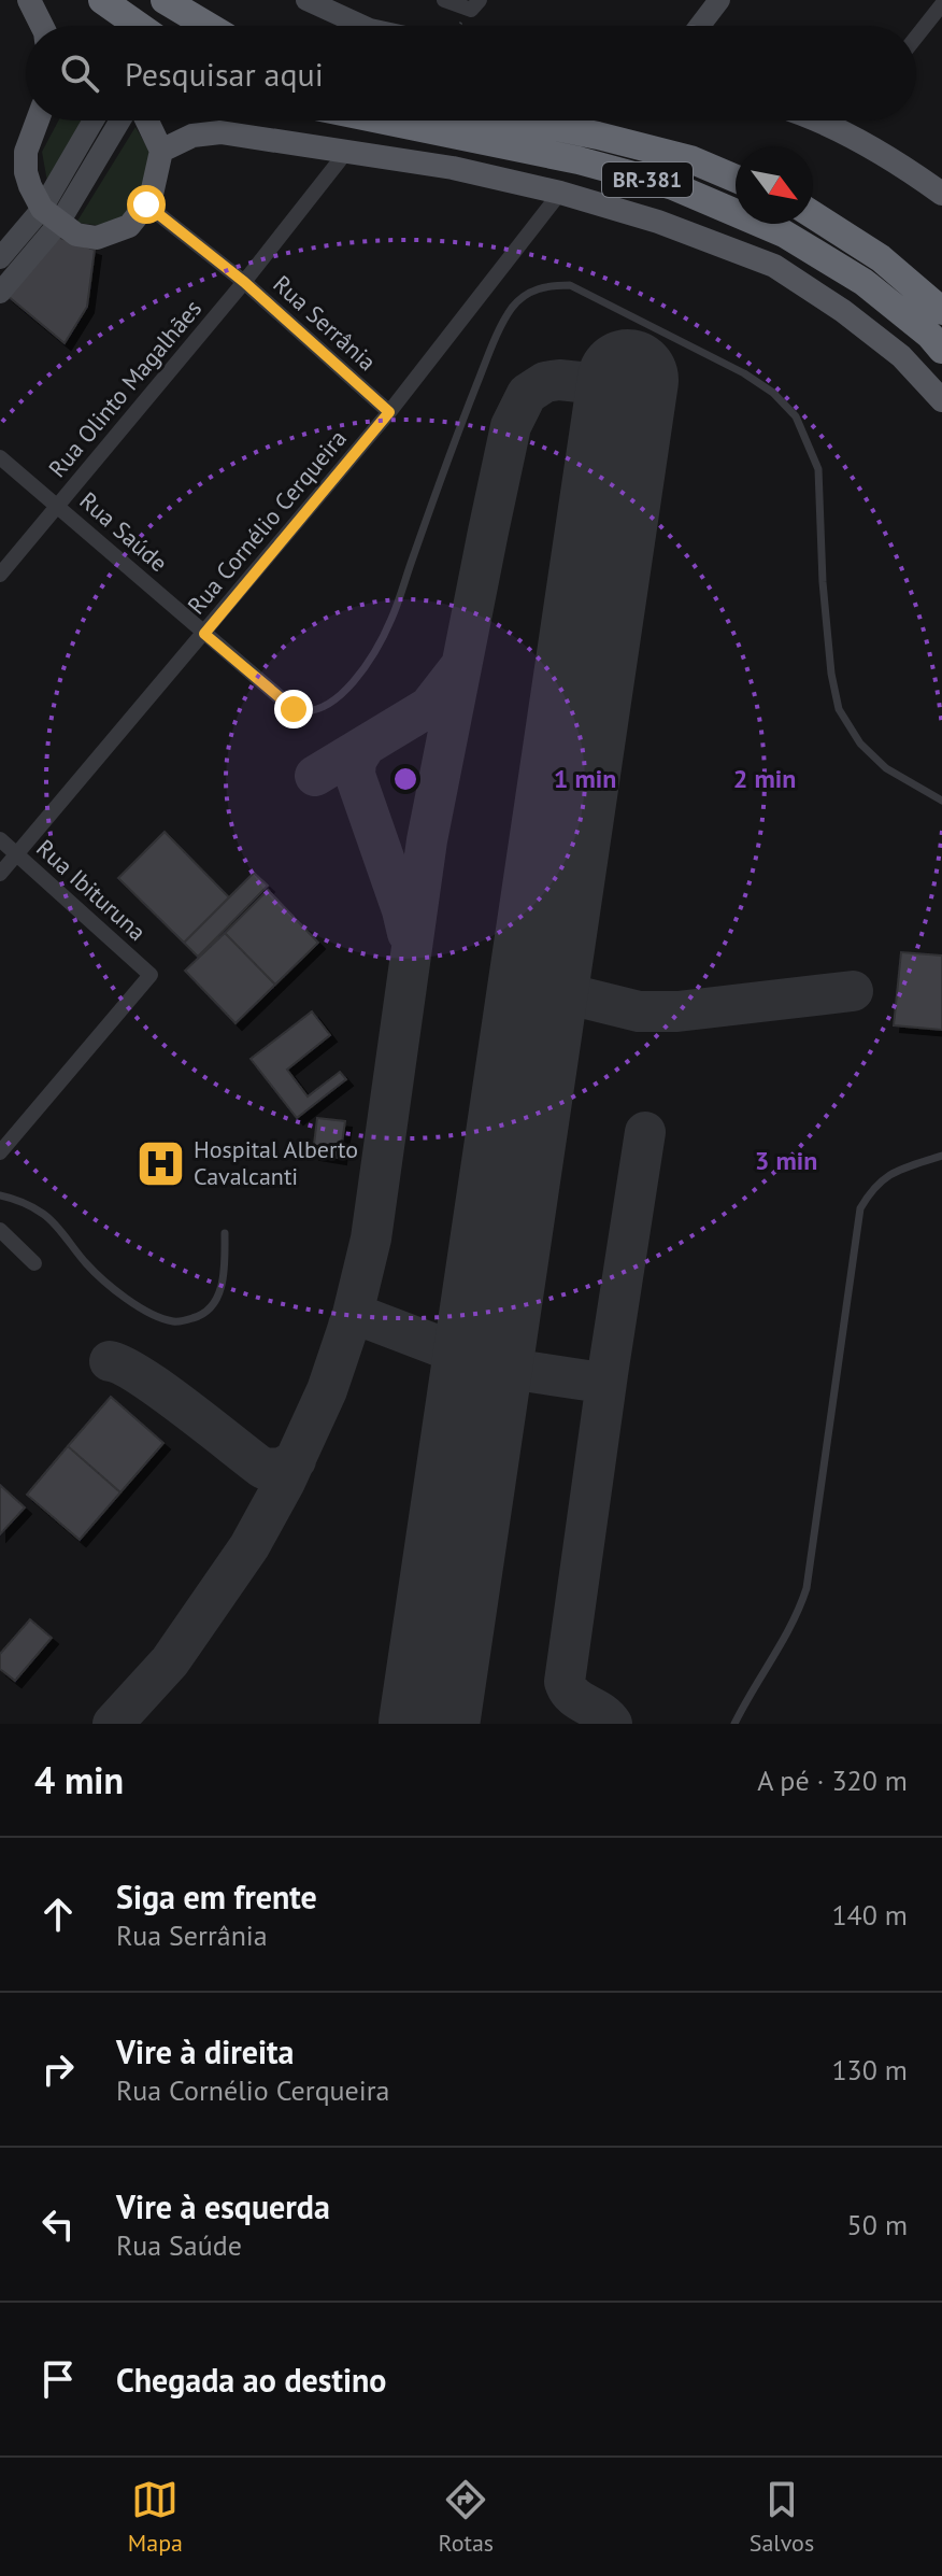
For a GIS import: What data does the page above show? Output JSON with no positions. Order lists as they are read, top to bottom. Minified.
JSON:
{"streets":{"highway":["BR-381"],"street":["Rua Serrânia","Rua Olinto Magalhães","Rua Cornélio Cerqueira","Rua Saúde","Rua Ibituruna"]},"crossings":[["Rua Serrânia","Rua Olinto Magalhães"],["Rua Serrânia","Rua Cornélio Cerqueira"],["Rua Olinto Magalhães","Rua Saúde"],["Rua Cornélio Cerqueira","Rua Saúde"],["Rua Cornélio Cerqueira","Rua Ibituruna"]],"places":{"hospital":["Hospital Alberto Cavalcanti"]},"north":"bottom right","page":{"search":"Pesquisar aqui","heading":["4 min","A pé · 320 m"],"list":[["Siga em frente","Rua Serrânia","140 m"],["Vire à direita","Rua Cornélio Cerqueira","130 m"],["Vire à esquerda","Rua Saúde","50 m"],"Chegada ao destino"],"nav":["Mapa","Rotas","Salvos"]},"rings":["1 min","2 min","3 min"]}
